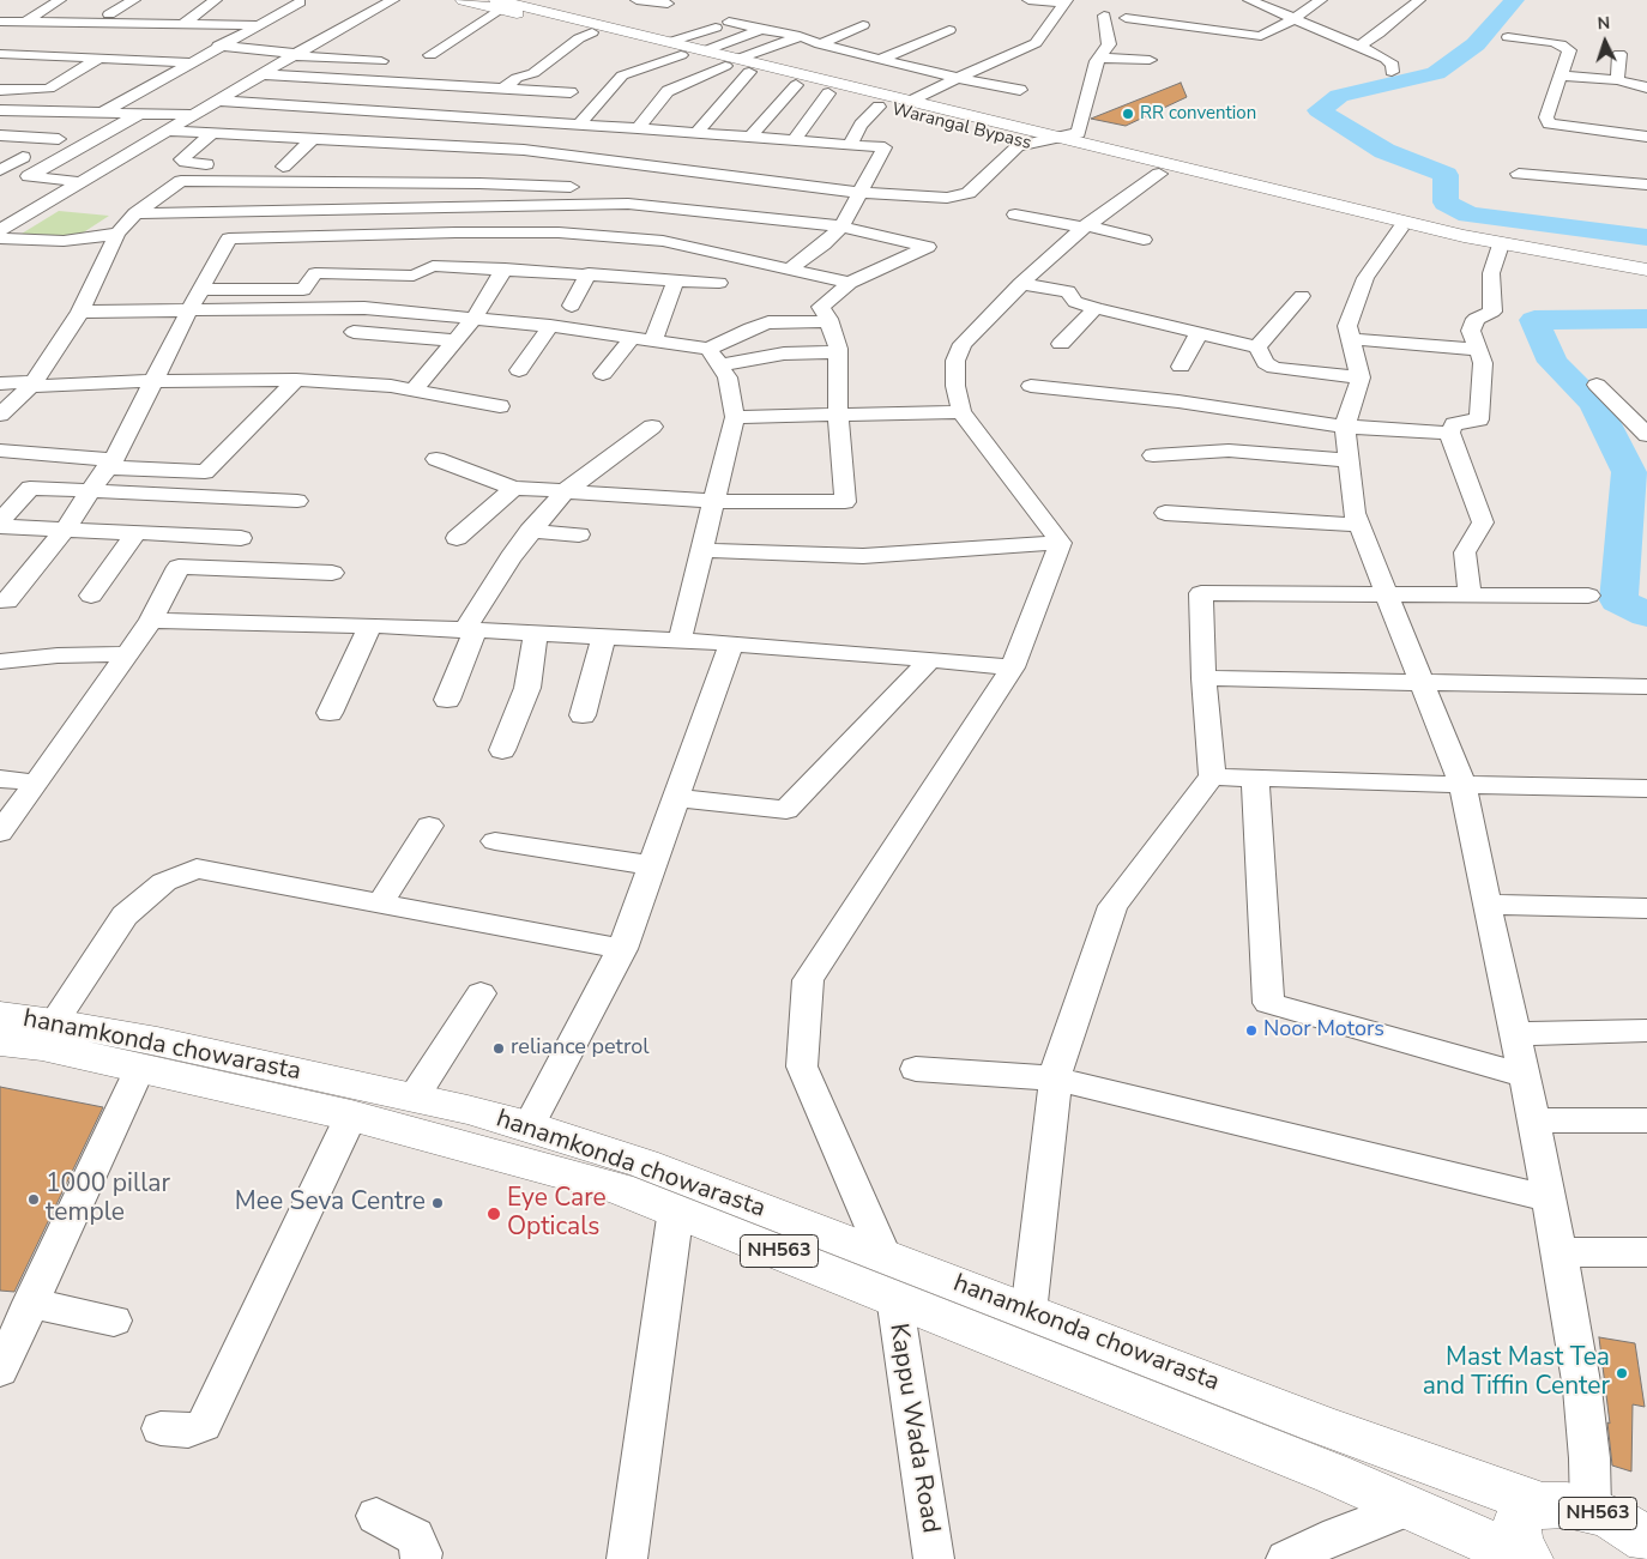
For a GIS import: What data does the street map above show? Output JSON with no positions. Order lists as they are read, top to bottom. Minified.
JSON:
{"streets":{"main road":["Warangal Bypass","hanamkonda chowarasta","NH563"],"street":["Kappu Wada Road"]},"crossings":[["hanamkonda chowarasta","NH563"],["hanamkonda chowarasta","Kappu Wada Road"],["NH563","Kappu Wada Road"]],"places":["RR convention","Noor Motors","reliance petrol","1000 pillar temple","Mee Seva Centre","Eye Care Opticals","Mast Mast Tea and Tiffin Center"],"north":"top"}
